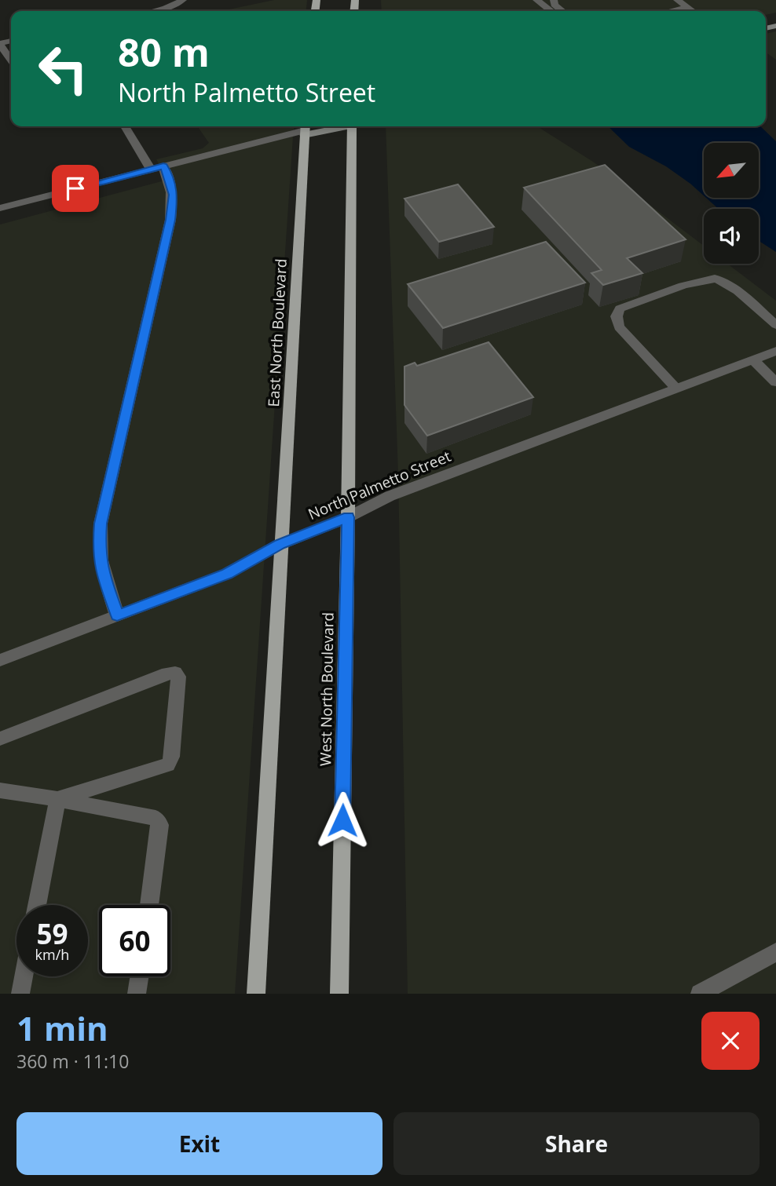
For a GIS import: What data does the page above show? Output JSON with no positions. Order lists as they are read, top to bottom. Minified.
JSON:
{"streets":{"main road":["East North Boulevard","West North Boulevard"],"street":["North Palmetto Street"]},"crossings":[["East North Boulevard","North Palmetto Street"],["North Palmetto Street","West North Boulevard"]],"north":"bottom left","page":{"turn":["80 m","North Palmetto Street"],"speed":"59 km/h","limit":"60","heading":["1 min","360 m · 11:10"],"buttons":["Exit","Share"]}}
